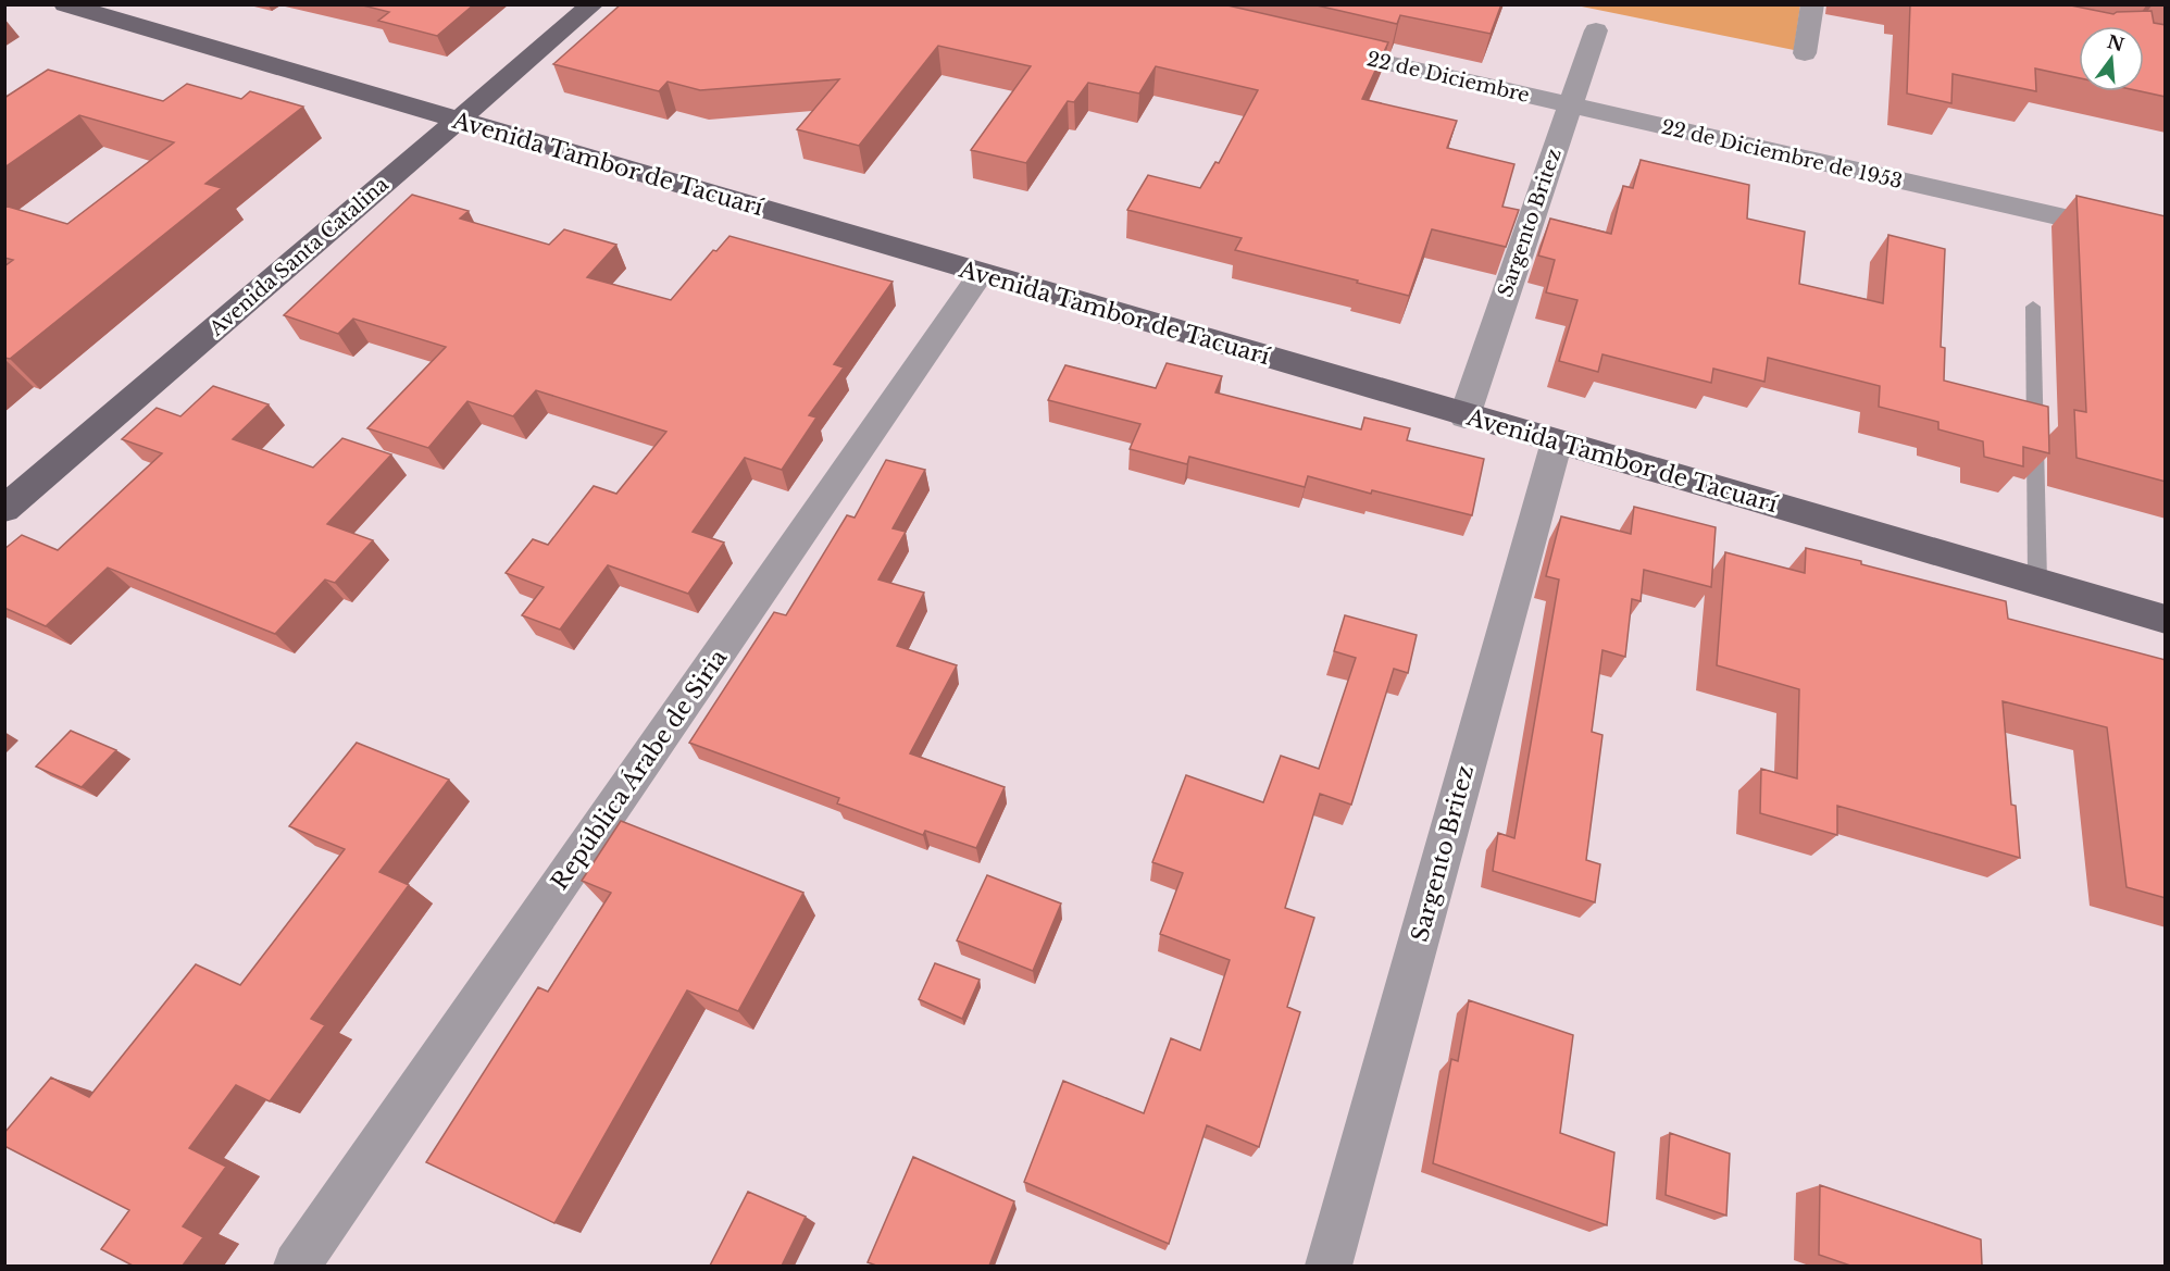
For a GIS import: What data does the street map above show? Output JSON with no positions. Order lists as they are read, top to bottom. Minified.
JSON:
{"streets":{"main road":["Avenida Tambor de Tacuarí","Avenida Santa Catalina"],"street":["22 de Diciembre","22 de Diciembre de 1953","Sargento Britez","República Árabe de Siria"]},"crossings":[["22 de Diciembre","22 de Diciembre de 1953"],["22 de Diciembre","Sargento Britez"],["22 de Diciembre de 1953","Sargento Britez"],["Avenida Tambor de Tacuarí","Sargento Britez"],["Avenida Tambor de Tacuarí","Avenida Santa Catalina"],["Avenida Tambor de Tacuarí","República Árabe de Siria"]],"north":"top"}
